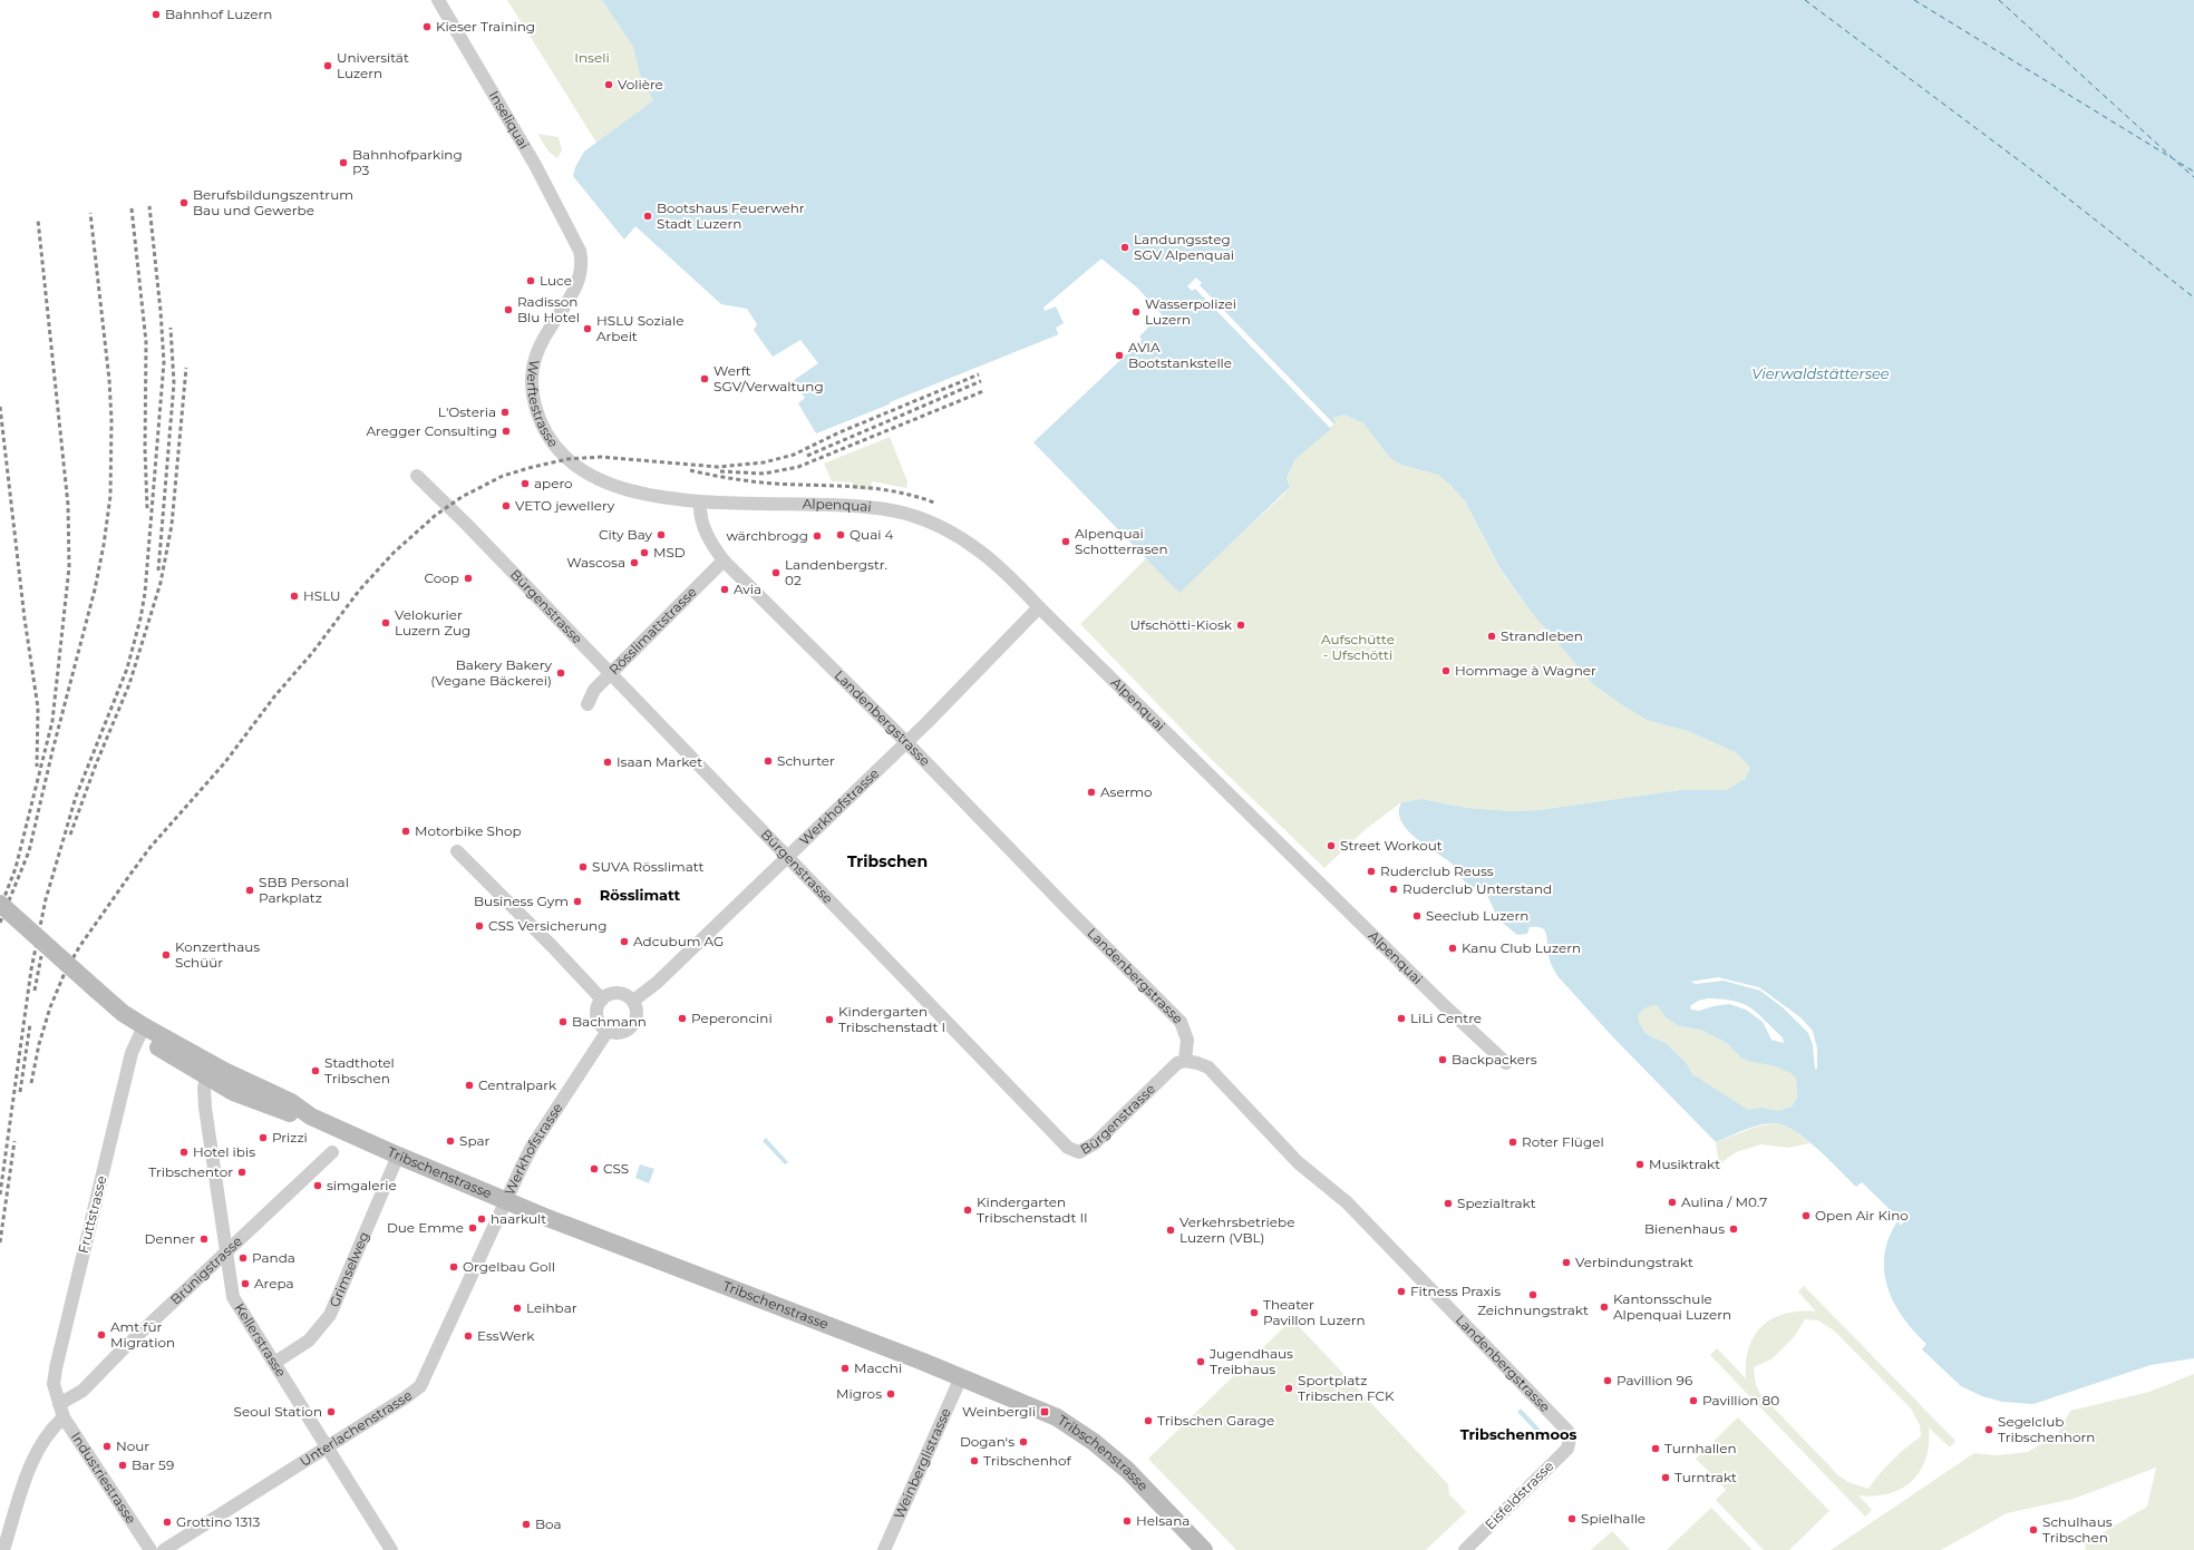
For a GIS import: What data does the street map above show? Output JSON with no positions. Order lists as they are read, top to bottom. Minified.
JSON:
{"streets":{"street":["Inseliquai","Werftestrasse","Alpenquai","Bürgenstrasse","Rösslimattstrasse","Landenbergstrasse","Werkhofstrasse","Tribschenstrasse","Fruttstrasse","Grimselweg","Brünigstrasse","Kellerstrasse","Unterlachenstrasse","Weinberglistrasse","Industriestrasse","Eisfeldstrasse"]},"crossings":[["Inseliquai","Werftestrasse"],["Werftestrasse","Alpenquai"],["Werftestrasse","Landenbergstrasse"],["Alpenquai","Landenbergstrasse"],["Alpenquai","Werkhofstrasse"],["Bürgenstrasse","Rösslimattstrasse"],["Bürgenstrasse","Landenbergstrasse"],["Bürgenstrasse","Werkhofstrasse"],["Rösslimattstrasse","Landenbergstrasse"],["Landenbergstrasse","Werkhofstrasse"],["Landenbergstrasse","Eisfeldstrasse"],["Werkhofstrasse","Tribschenstrasse"],["Werkhofstrasse","Unterlachenstrasse"],["Tribschenstrasse","Fruttstrasse"],["Tribschenstrasse","Grimselweg"],["Tribschenstrasse","Kellerstrasse"],["Tribschenstrasse","Unterlachenstrasse"],["Tribschenstrasse","Weinberglistrasse"],["Fruttstrasse","Brünigstrasse"],["Fruttstrasse","Industriestrasse"],["Grimselweg","Kellerstrasse"],["Brünigstrasse","Kellerstrasse"],["Brünigstrasse","Industriestrasse"],["Kellerstrasse","Unterlachenstrasse"]],"districts":["Tribschen","Rösslimatt","Tribschenmoos"],"water":["Vierwaldstättersee"],"parks":["Inseli","Aufschütte - Ufschötti"],"places":{"other":["Bahnhof Luzern","Kieser Training","Universität Luzern","Volière","Bahnhofparking P3","Berufsbildungszentrum Bau und Gewerbe","Bootshaus Feuerwehr Stadt Luzern","Landungssteg SGV Alpenquai","Luce","Radisson Blu Hotel","Wasserpolizei Luzern","HSLU Soziale Arbeit","AVIA Bootstankstelle","Werft SGV/Verwaltung","L'Osteria","Aregger Consulting","apero","VETO jewellery","City Bay","Quai 4","wärchbrogg","Alpenquai Schotterrasen","MSD","Wascosa","Landenbergstr. 02","Coop","Avia","HSLU","Velokurier Luzern Zug","Ufschötti-Kiosk","Strandleben","Hommage à Wagner","Bakery Bakery (Vegane Bäckerei)","Schurter","Isaan Market","Asermo","Motorbike Shop","Street Workout","SUVA Rösslimatt","Ruderclub Reuss","Ruderclub Unterstand","SBB Personal Parkplatz","Business Gym","Seeclub Luzern","CSS Versicherung","Adcubum AG","Kanu Club Luzern","Konzerthaus Schüür","Peperoncini","LiLi Centre","Kindergarten Tribschenstadt I","Bachmann","Backpackers","Stadthotel Tribschen","Centralpark","Prizzi","Spar","Roter Flügel","Hotel ibis","Musiktrakt","CSS","Tribschentor","simgalerie","Aulina / M0.7","Spezialtrakt","Kindergarten Tribschenstadt II","Open Air Kino","haarkult","Due Emme","Bienenhaus","Verkehrsbetriebe Luzern (VBL)","Denner","Panda","Verbindungstrakt","Orgelbau Goll","Arepa","Fitness Praxis","Zeichnungstrakt","Kantonsschule Alpenquai Luzern","Leihbar","Theater Pavillon Luzern","Amt für Migration","EssWerk","Jugendhaus Treibhaus","Macchi","Pavillion 96","Sportplatz Tribschen FCK","Migros","Pavillion 80","Seoul Station","Tribschen Garage","Segelclub Tribschenhorn","Dogan‘s","Nour","Turnhallen","Tribschenhof","Bar 59","Turntrakt","Spielhalle","Helsana","Grottino 1313","Boa","Schulhaus Tribschen"],"transit":["Weinbergli"]}}
